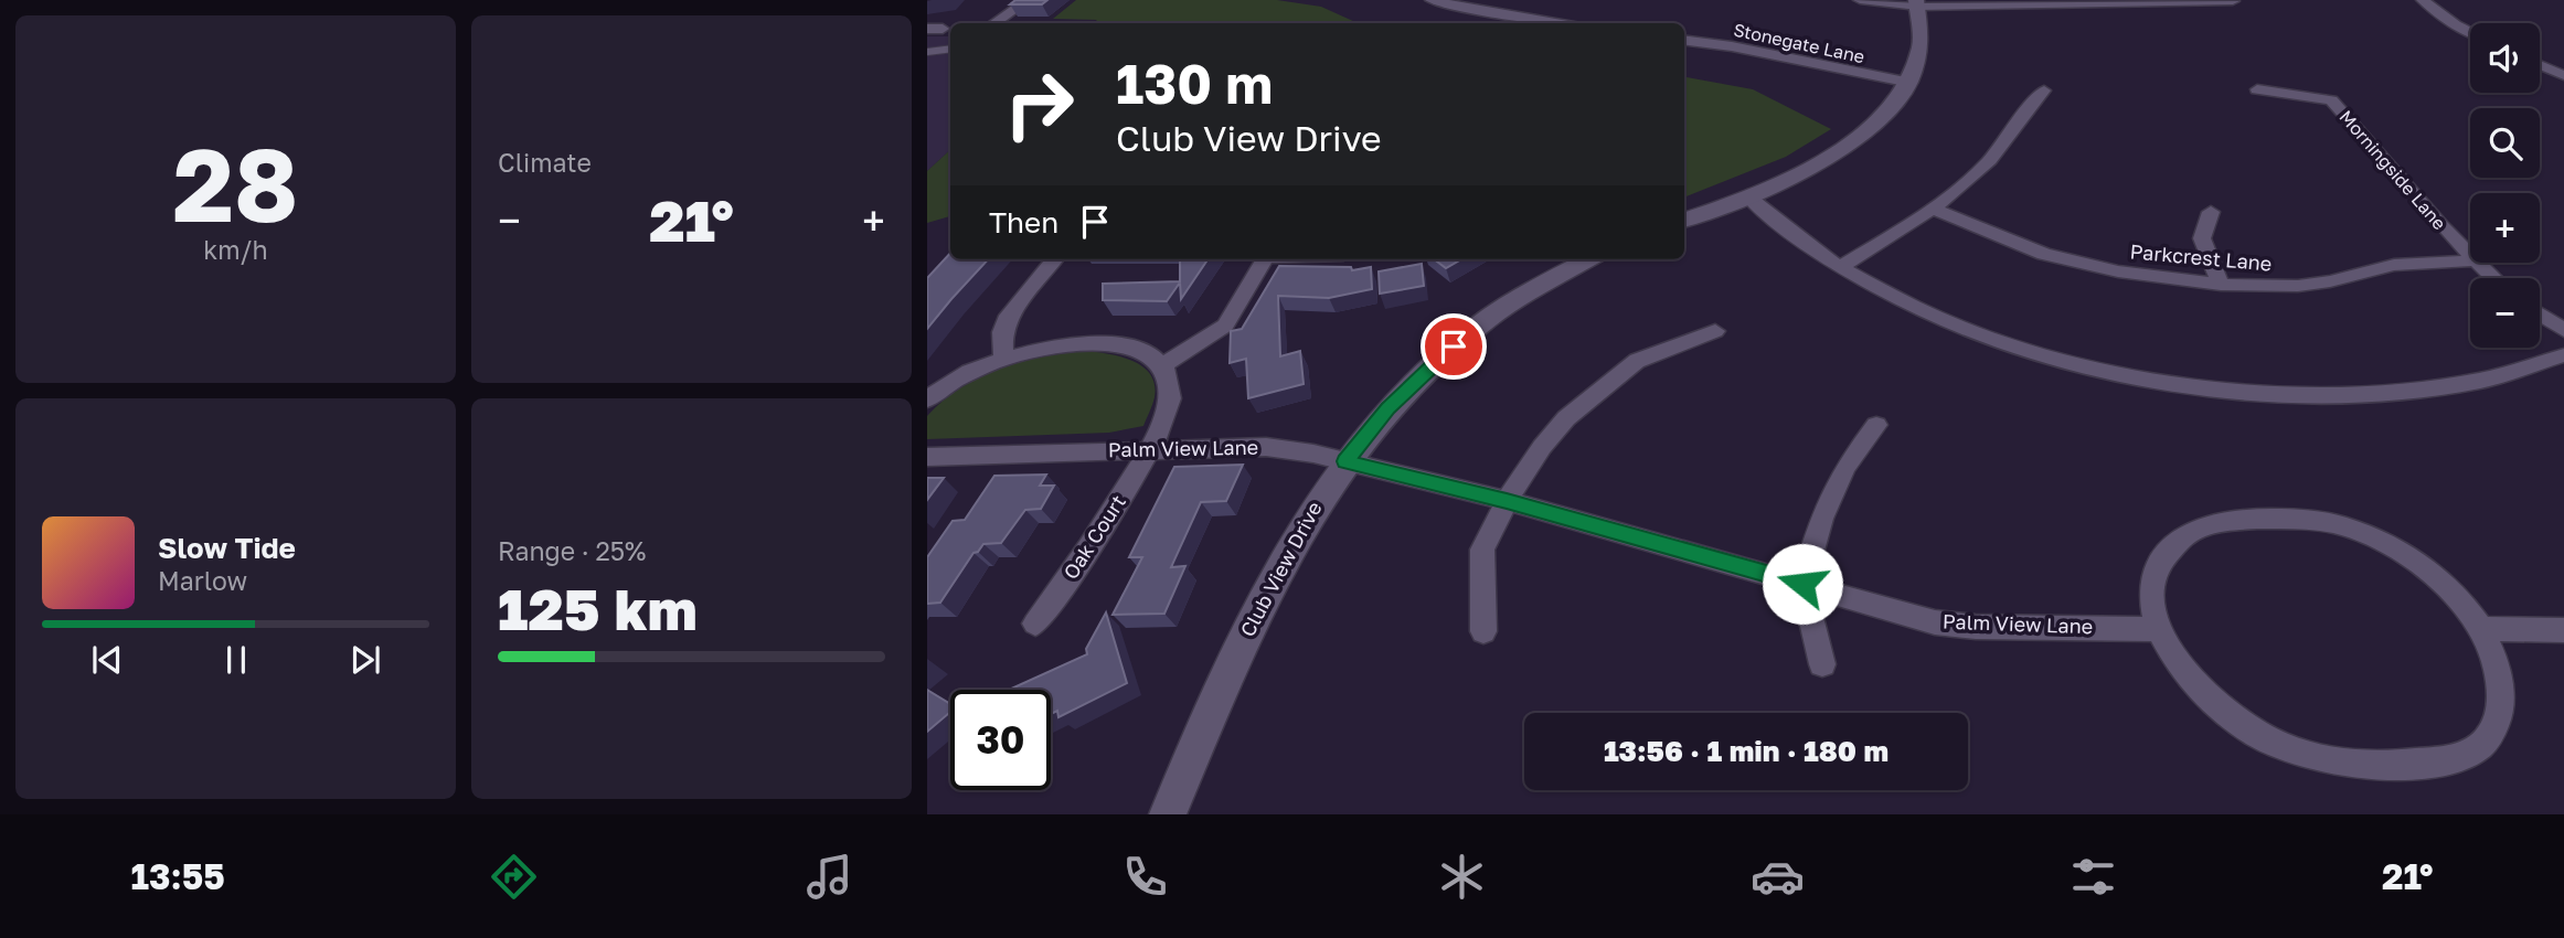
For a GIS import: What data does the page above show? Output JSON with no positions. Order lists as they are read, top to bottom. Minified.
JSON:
{"streets":{"street":["Stonegate Lane","Morningside Lane","Parkcrest Lane","Palm View Lane","Oak Court","Club View Drive"]},"crossings":[["Palm View Lane","Oak Court"],["Palm View Lane","Club View Drive"]],"page":{"tile":[["28","km/h"],"Climate",["Range · 25%","125 km"]],"map_buttons":["+","−"],"turn":["130 m","Club View Drive"],"then":"Then","heat":["−","21°","+"],"song":["Slow Tide","Marlow"],"limit":"30","trip":"13:56 · 1 min · 180 m","tabs":["13:55","21°"]}}
